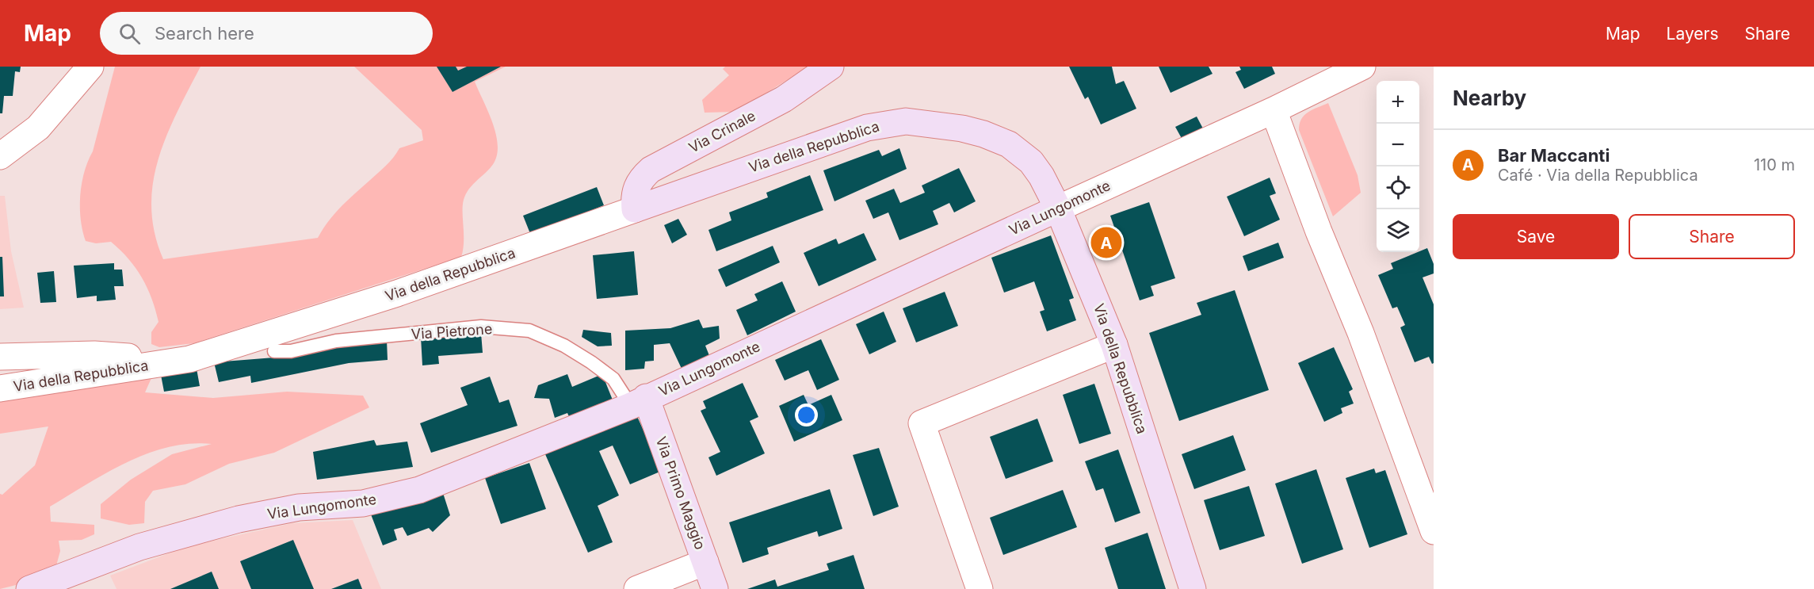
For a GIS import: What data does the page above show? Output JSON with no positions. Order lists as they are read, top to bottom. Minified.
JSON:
{"streets":{"street":["Via Crinale","Via della Repubblica","Via Lungomonte","Via Primo Maggio"],"lane":["Via Pietrone"]},"crossings":[["Via Crinale","Via della Repubblica"],["Via della Repubblica","Via Lungomonte"],["Via Lungomonte","Via Pietrone"],["Via Lungomonte","Via Primo Maggio"],["Via Pietrone","Via Primo Maggio"]],"page":{"header":"Map","search":"Search here","nav":["Map","Layers","Share"],"heading":"Nearby","map_buttons":["+","−"],"list":[{"mark":"A","name":"Bar Maccanti","note":"Café · Via della Repubblica","value":"110 m"}],"buttons":["Save","Share"],"pins":"A"}}
